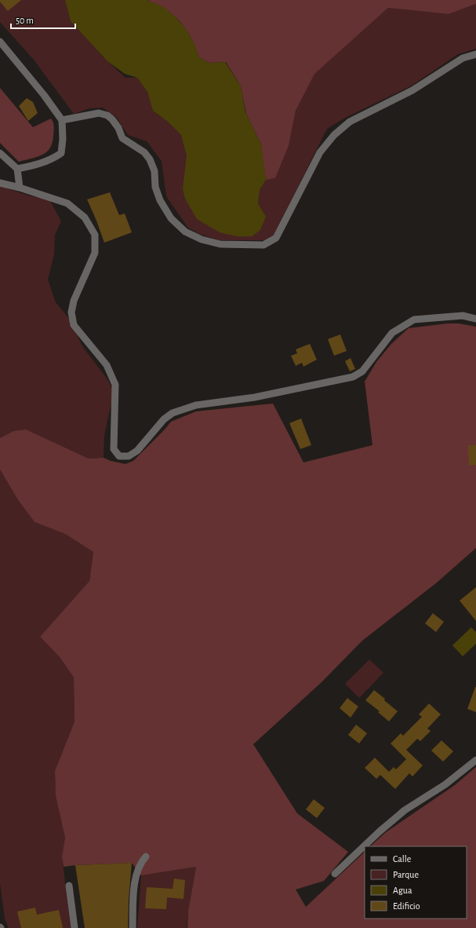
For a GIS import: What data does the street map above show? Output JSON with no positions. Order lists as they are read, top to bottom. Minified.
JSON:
{"legend":["Calle","Parque","Agua","Edificio"],"scale_bar":"50 m"}
